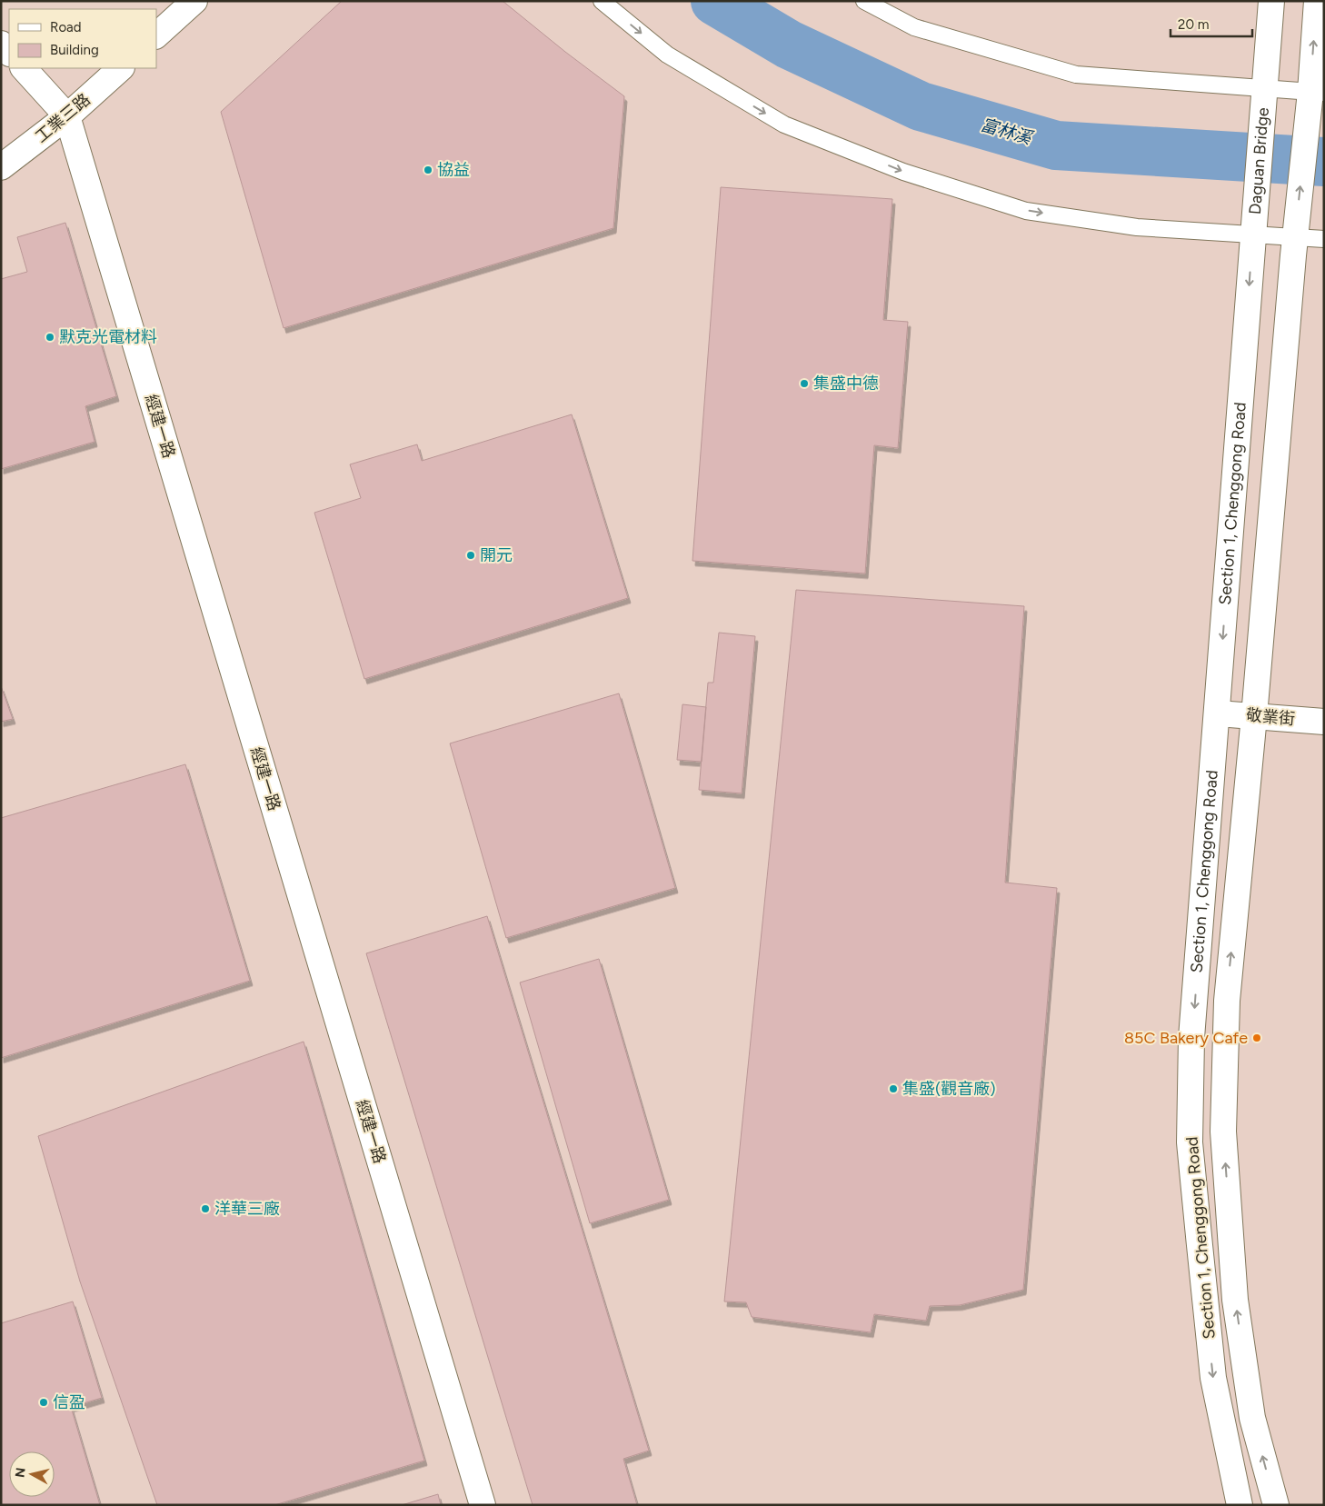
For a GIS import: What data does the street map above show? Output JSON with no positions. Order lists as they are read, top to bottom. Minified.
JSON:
{"streets":{"street":["工業三路","Daguan Bridge","經建一路","Section 1, Chenggong Road","敬業街"]},"crossings":[["工業三路","經建一路"],["Daguan Bridge","Section 1, Chenggong Road"],["Section 1, Chenggong Road","敬業街"]],"water":["富林溪"],"places":["協益","默克光電材料","集盛中德","開元","85C Bakery Cafe","集盛(觀音廠)","洋華三廠","信盈"],"legend":["Road","Building"],"scale_bar":"20 m","north":"left"}
